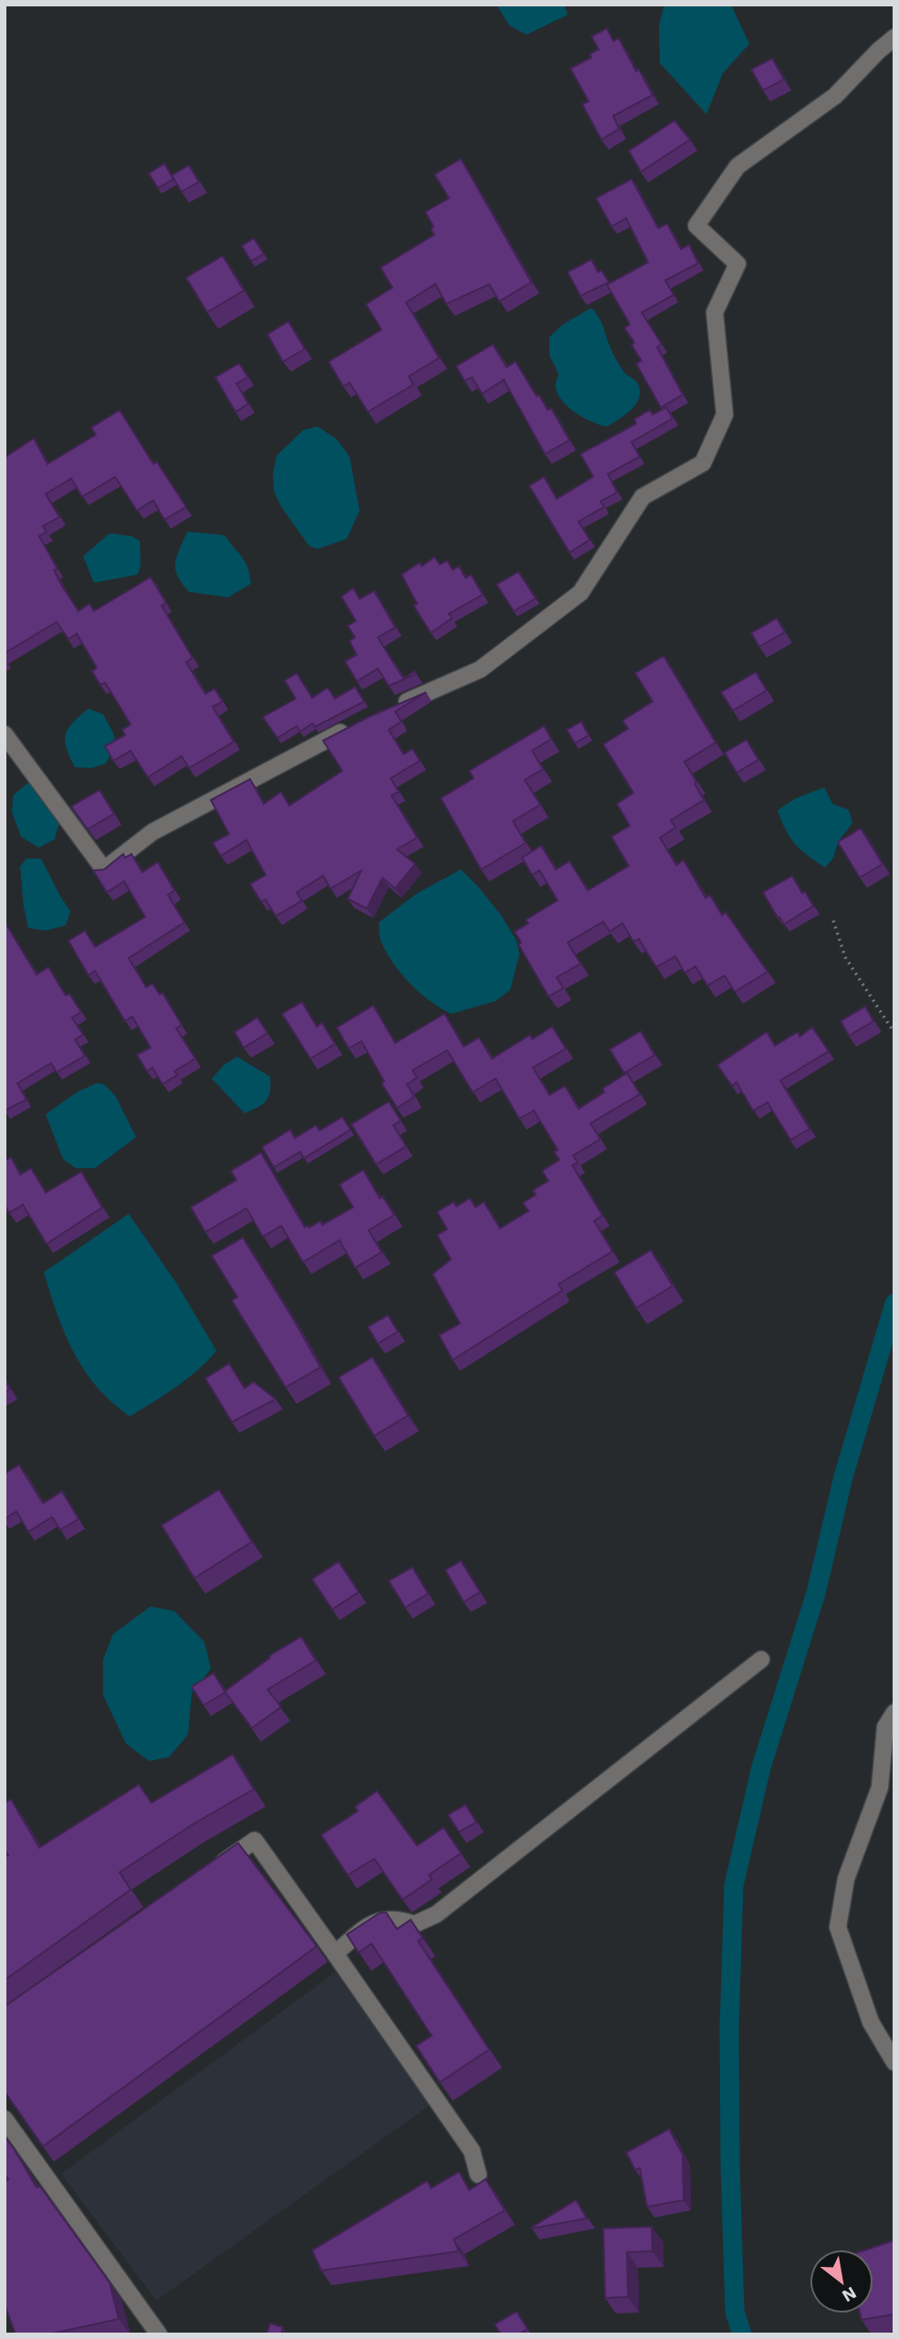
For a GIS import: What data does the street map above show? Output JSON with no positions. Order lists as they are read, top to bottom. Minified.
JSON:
{"north":"bottom right"}
